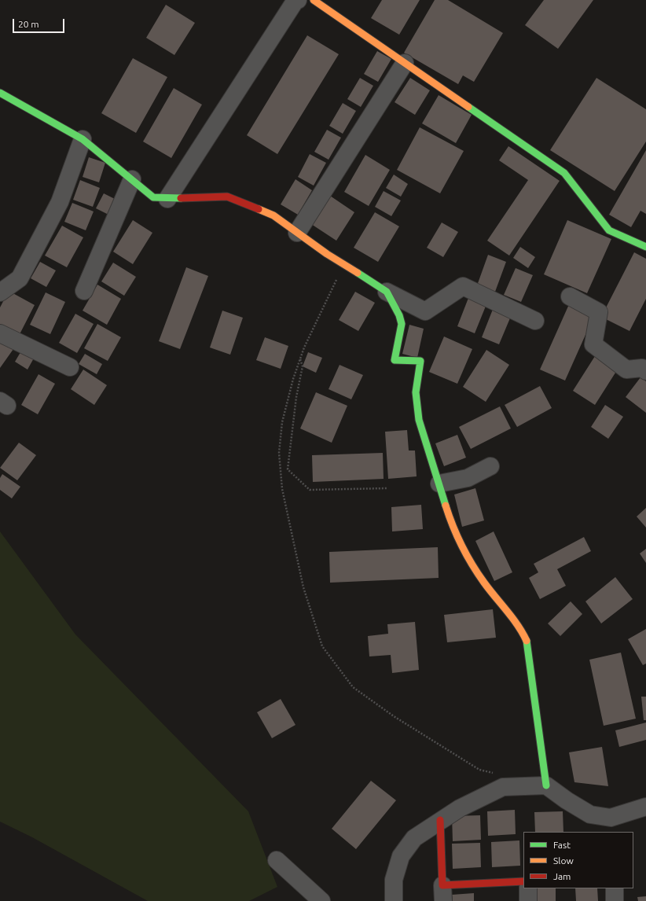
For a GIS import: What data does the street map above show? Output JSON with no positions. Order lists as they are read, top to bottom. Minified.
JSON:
{"legend":["Fast","Slow","Jam"],"scale_bar":"20 m"}
